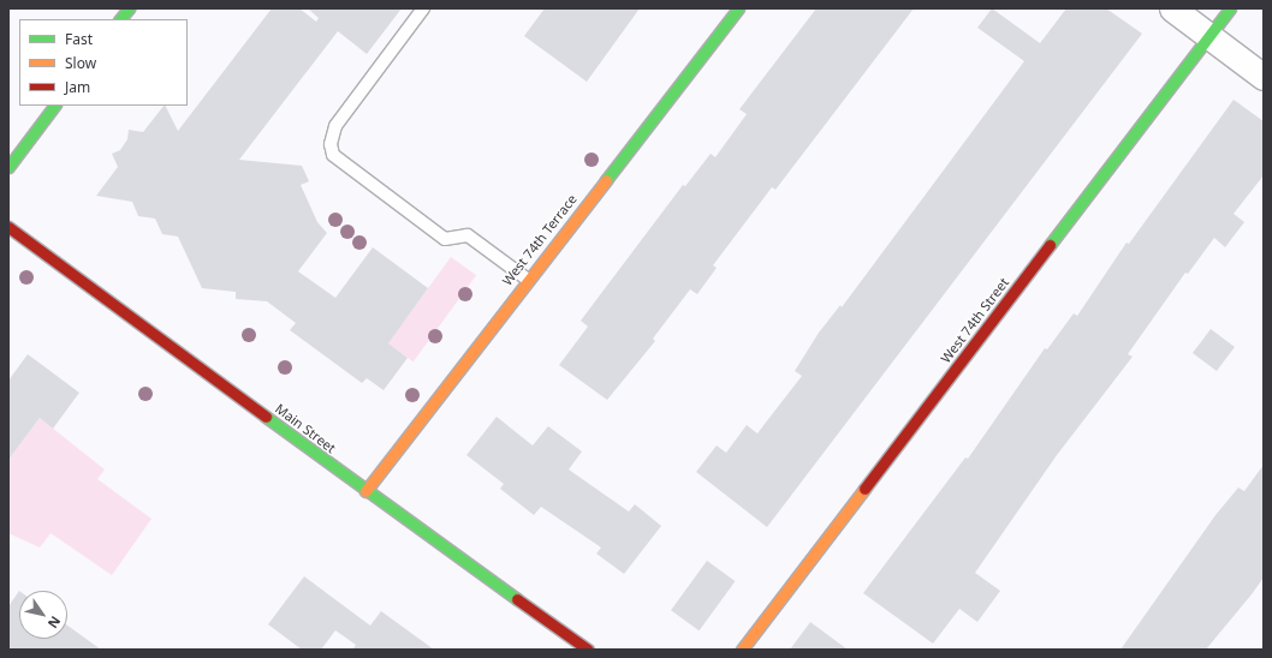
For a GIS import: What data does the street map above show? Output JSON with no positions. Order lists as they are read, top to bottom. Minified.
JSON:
{"streets":{"street":["West 74th Terrace","West 74th Street","Main Street"]},"crossings":[["West 74th Terrace","Main Street"]],"legend":["Fast","Slow","Jam"],"north":"bottom right"}
